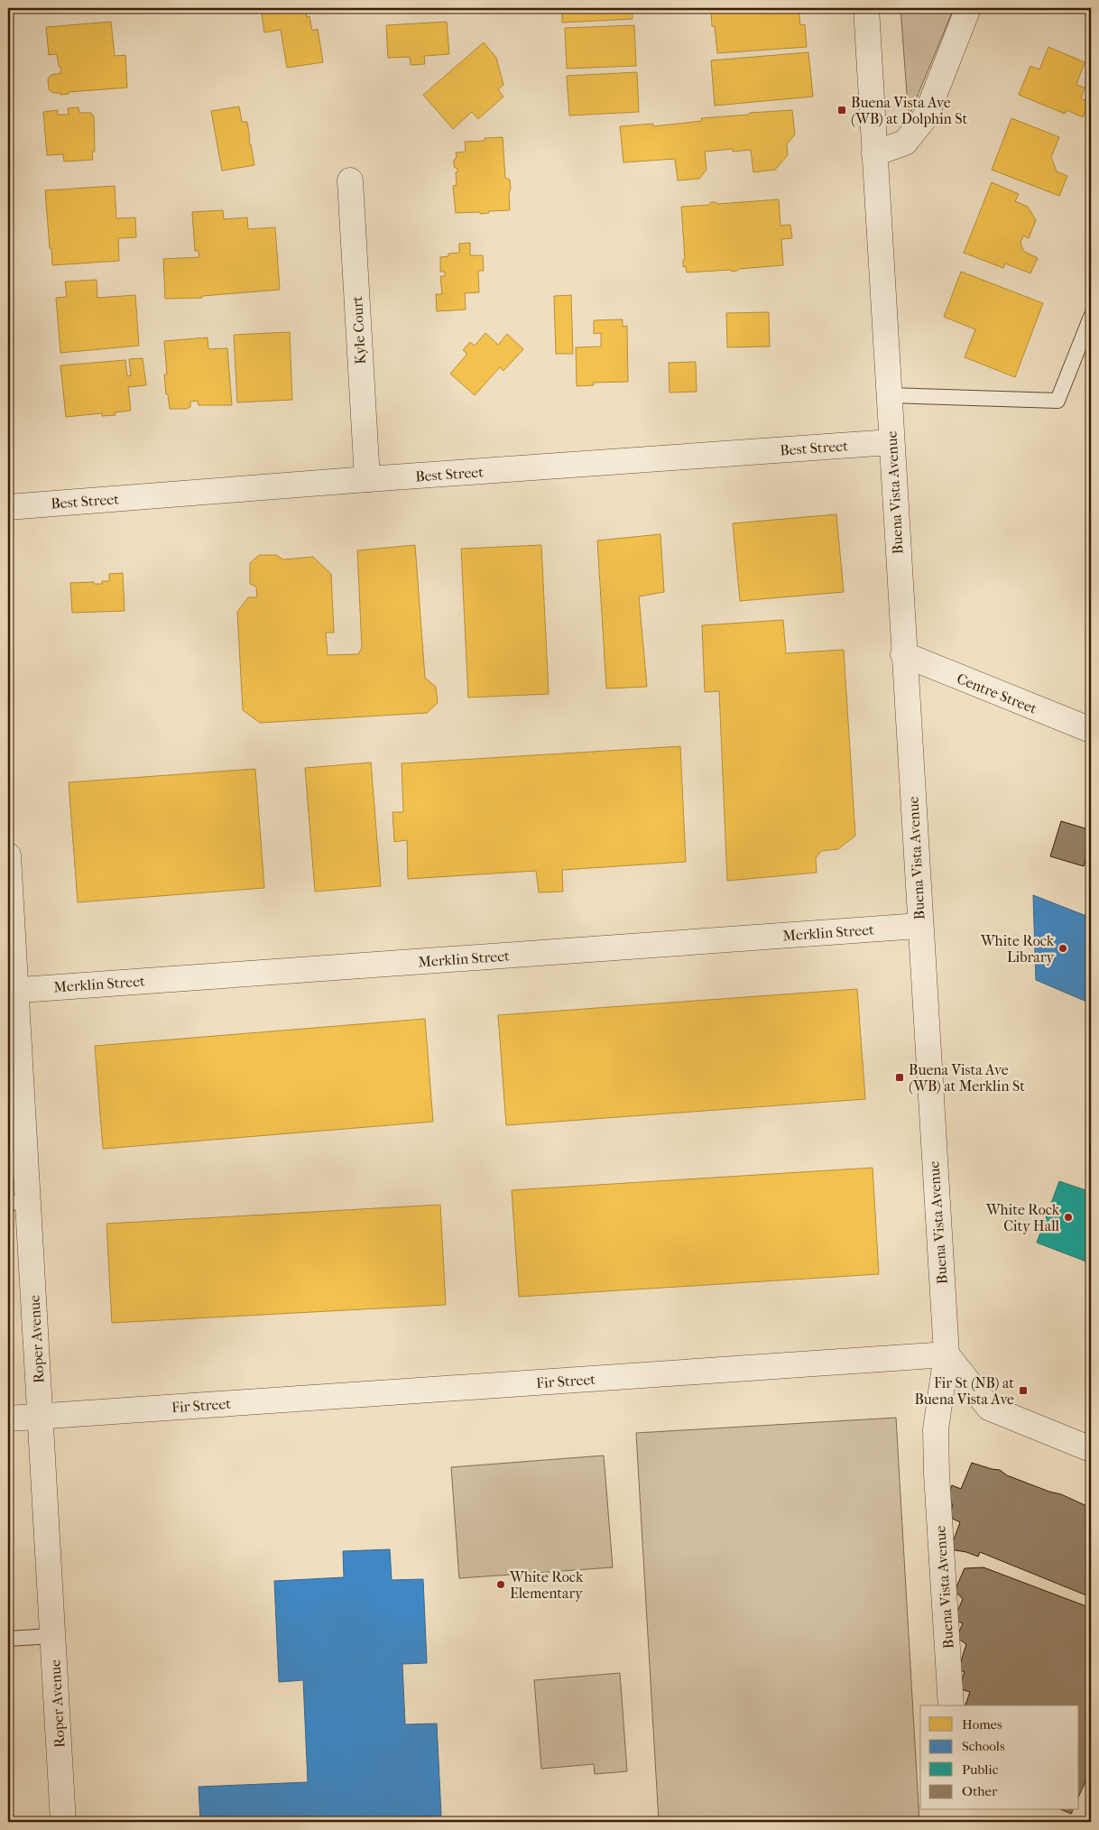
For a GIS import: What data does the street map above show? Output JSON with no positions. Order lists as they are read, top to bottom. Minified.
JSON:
{"streets":{"street":["Kyle Court","Best Street","Buena Vista Avenue","Centre Street","Merklin Street","Roper Avenue","Fir Street"]},"crossings":[["Kyle Court","Best Street"],["Best Street","Buena Vista Avenue"],["Buena Vista Avenue","Centre Street"],["Buena Vista Avenue","Merklin Street"],["Buena Vista Avenue","Fir Street"],["Merklin Street","Roper Avenue"],["Roper Avenue","Fir Street"]],"places":{"transit":["Buena Vista Ave (WB) at Dolphin St","Buena Vista Ave (WB) at Merklin St","Fir St (NB) at Buena Vista Ave"],"other":["White Rock Library","White Rock City Hall","White Rock Elementary"]},"legend":["Homes","Schools","Public","Other"]}
